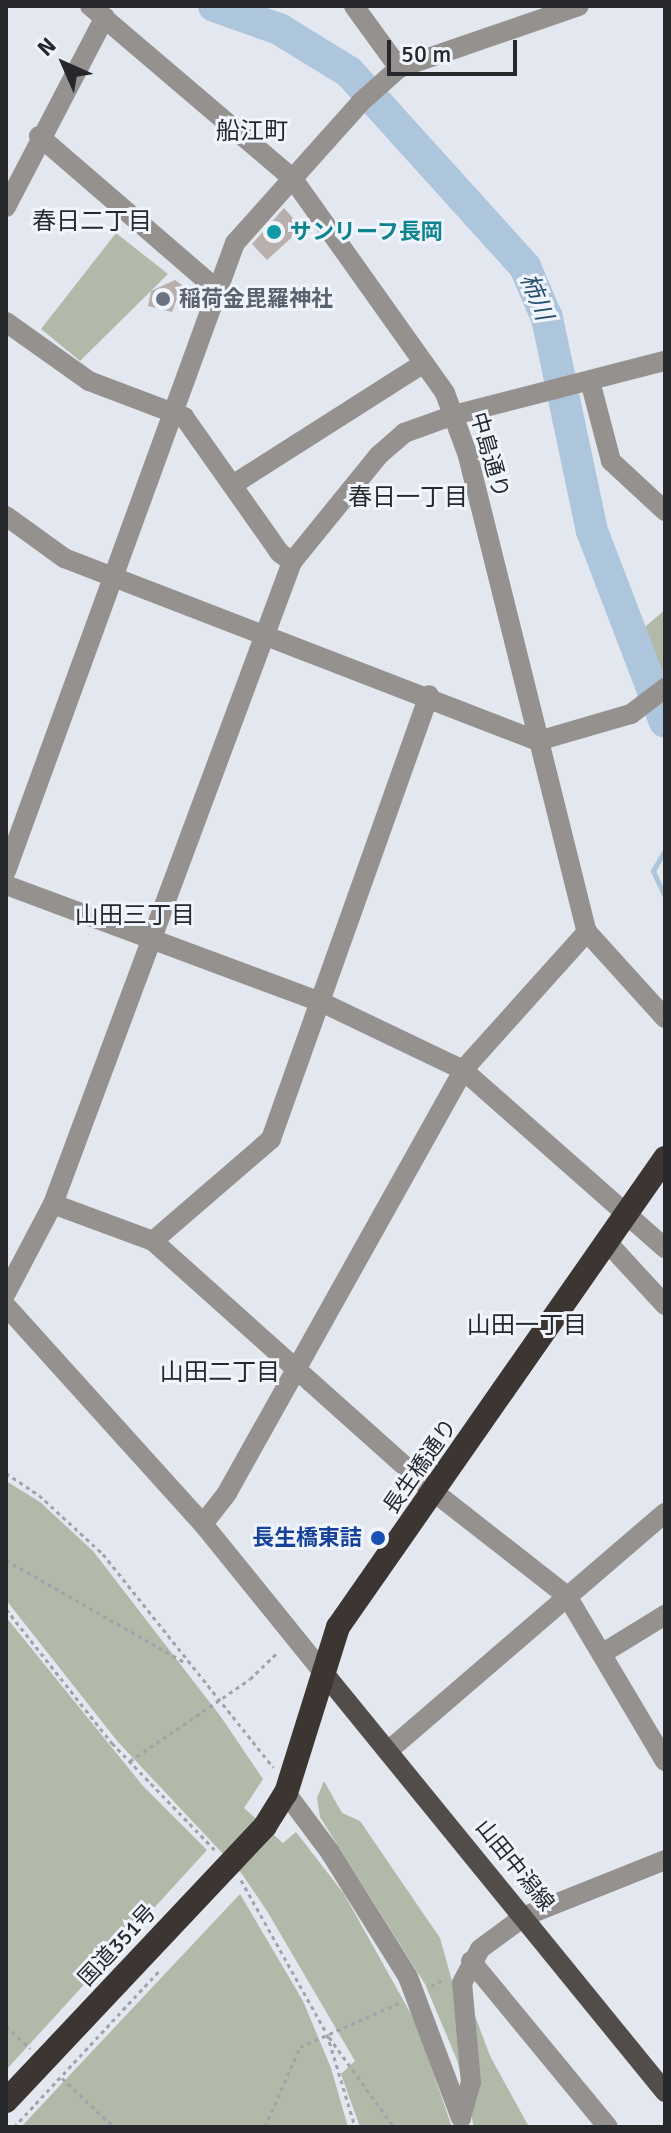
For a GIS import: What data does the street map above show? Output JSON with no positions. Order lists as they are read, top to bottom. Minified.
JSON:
{"streets":{"highway":["長生橋通り","国道351号"],"main road":["山田中潟線"],"street":["中島通り"]},"crossings":[["長生橋通り","山田中潟線"],["長生橋通り","国道351号"]],"districts":["船江町","春日二丁目","春日一丁目","山田三丁目","山田一丁目","山田二丁目"],"water":["柿川"],"places":["サンリーフ長岡","稲荷金毘羅神社","長生橋東詰"],"scale_bar":"50 m","north":"top left"}
